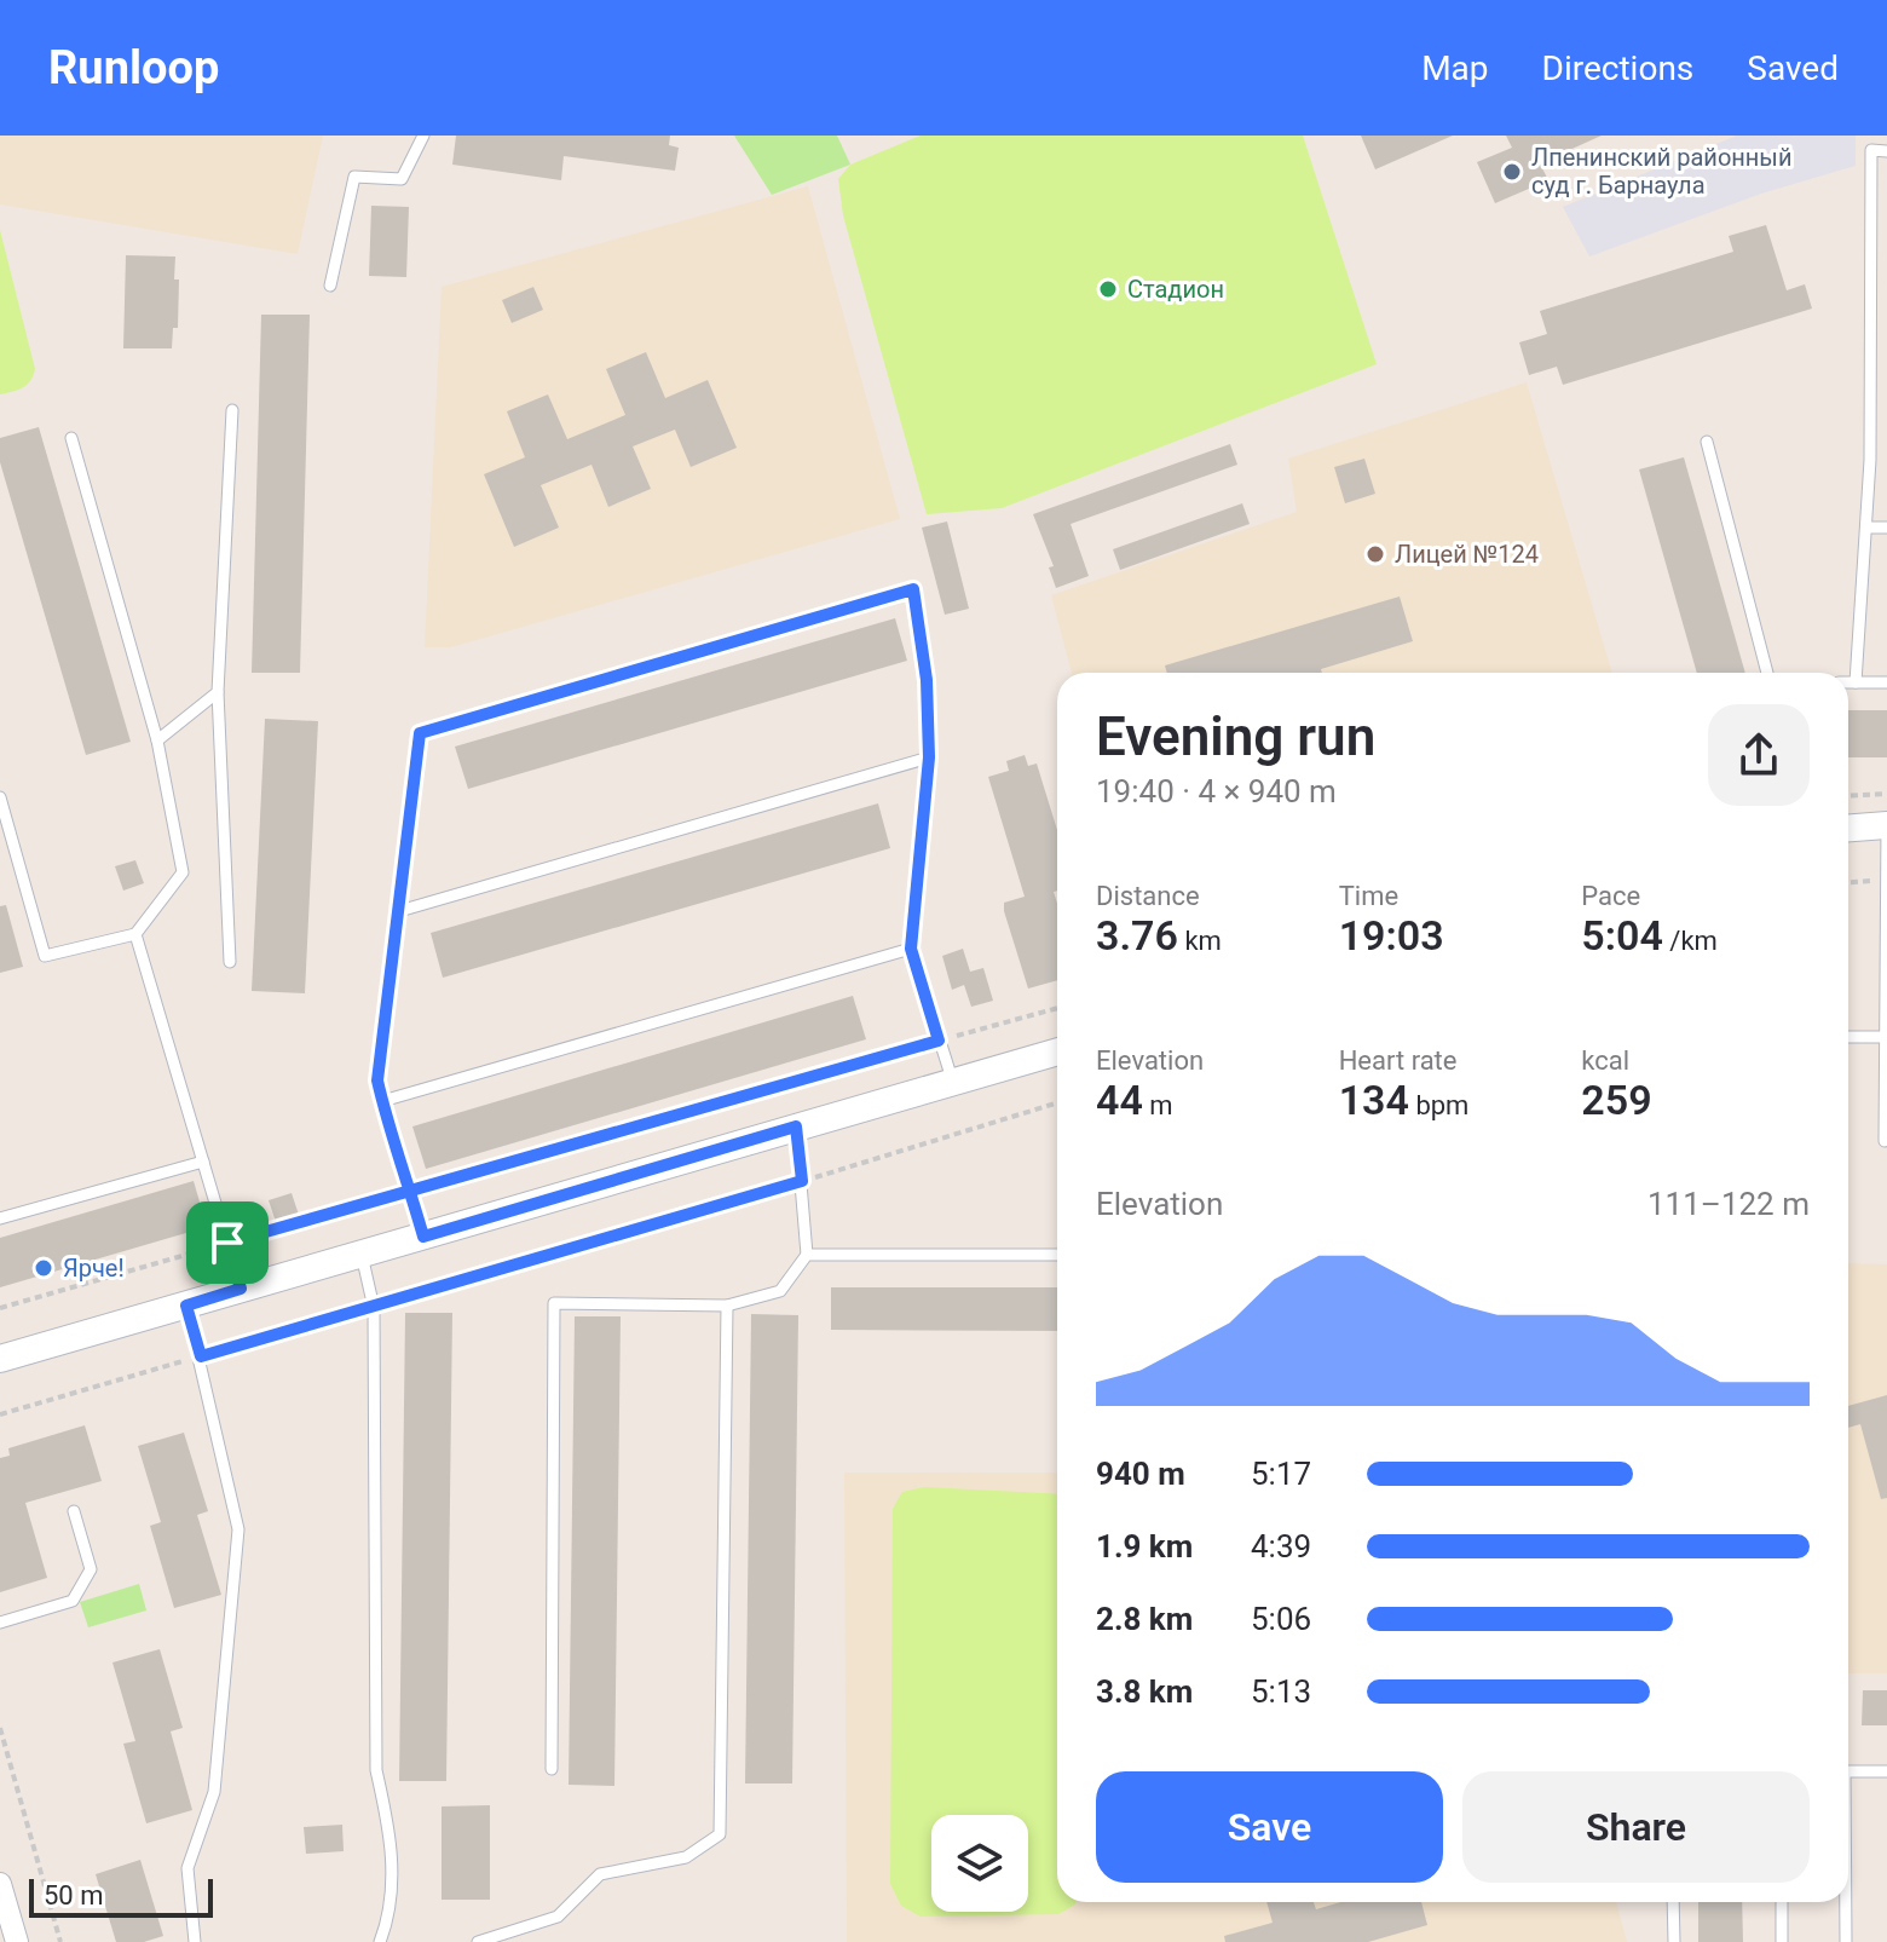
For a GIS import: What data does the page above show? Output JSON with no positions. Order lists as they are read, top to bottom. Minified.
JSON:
{"places":["Лпенинский районный суд г. Барнаула","Стадион","Лицей №124","Ярче!"],"scale_bar":"50 m","page":{"header":"Runloop","nav":["Map","Directions","Saved"],"heading":["Evening run","19:40 · 4 × 940 m"],"stats":[["Distance","3.76 km"],["Time","19:03"],["Pace","5:04 /km"],["Elevation","44 m"],["Heart rate","134 bpm"],["kcal","259"]],"chart":["Elevation","111–122 m"],"list":[{"name":"940 m","note":"5:17"},{"name":"1.9 km","note":"4:39"},{"name":"2.8 km","note":"5:06"},{"name":"3.8 km","note":"5:13"}],"buttons":["Save","Share"],"scale":"50 m"}}
